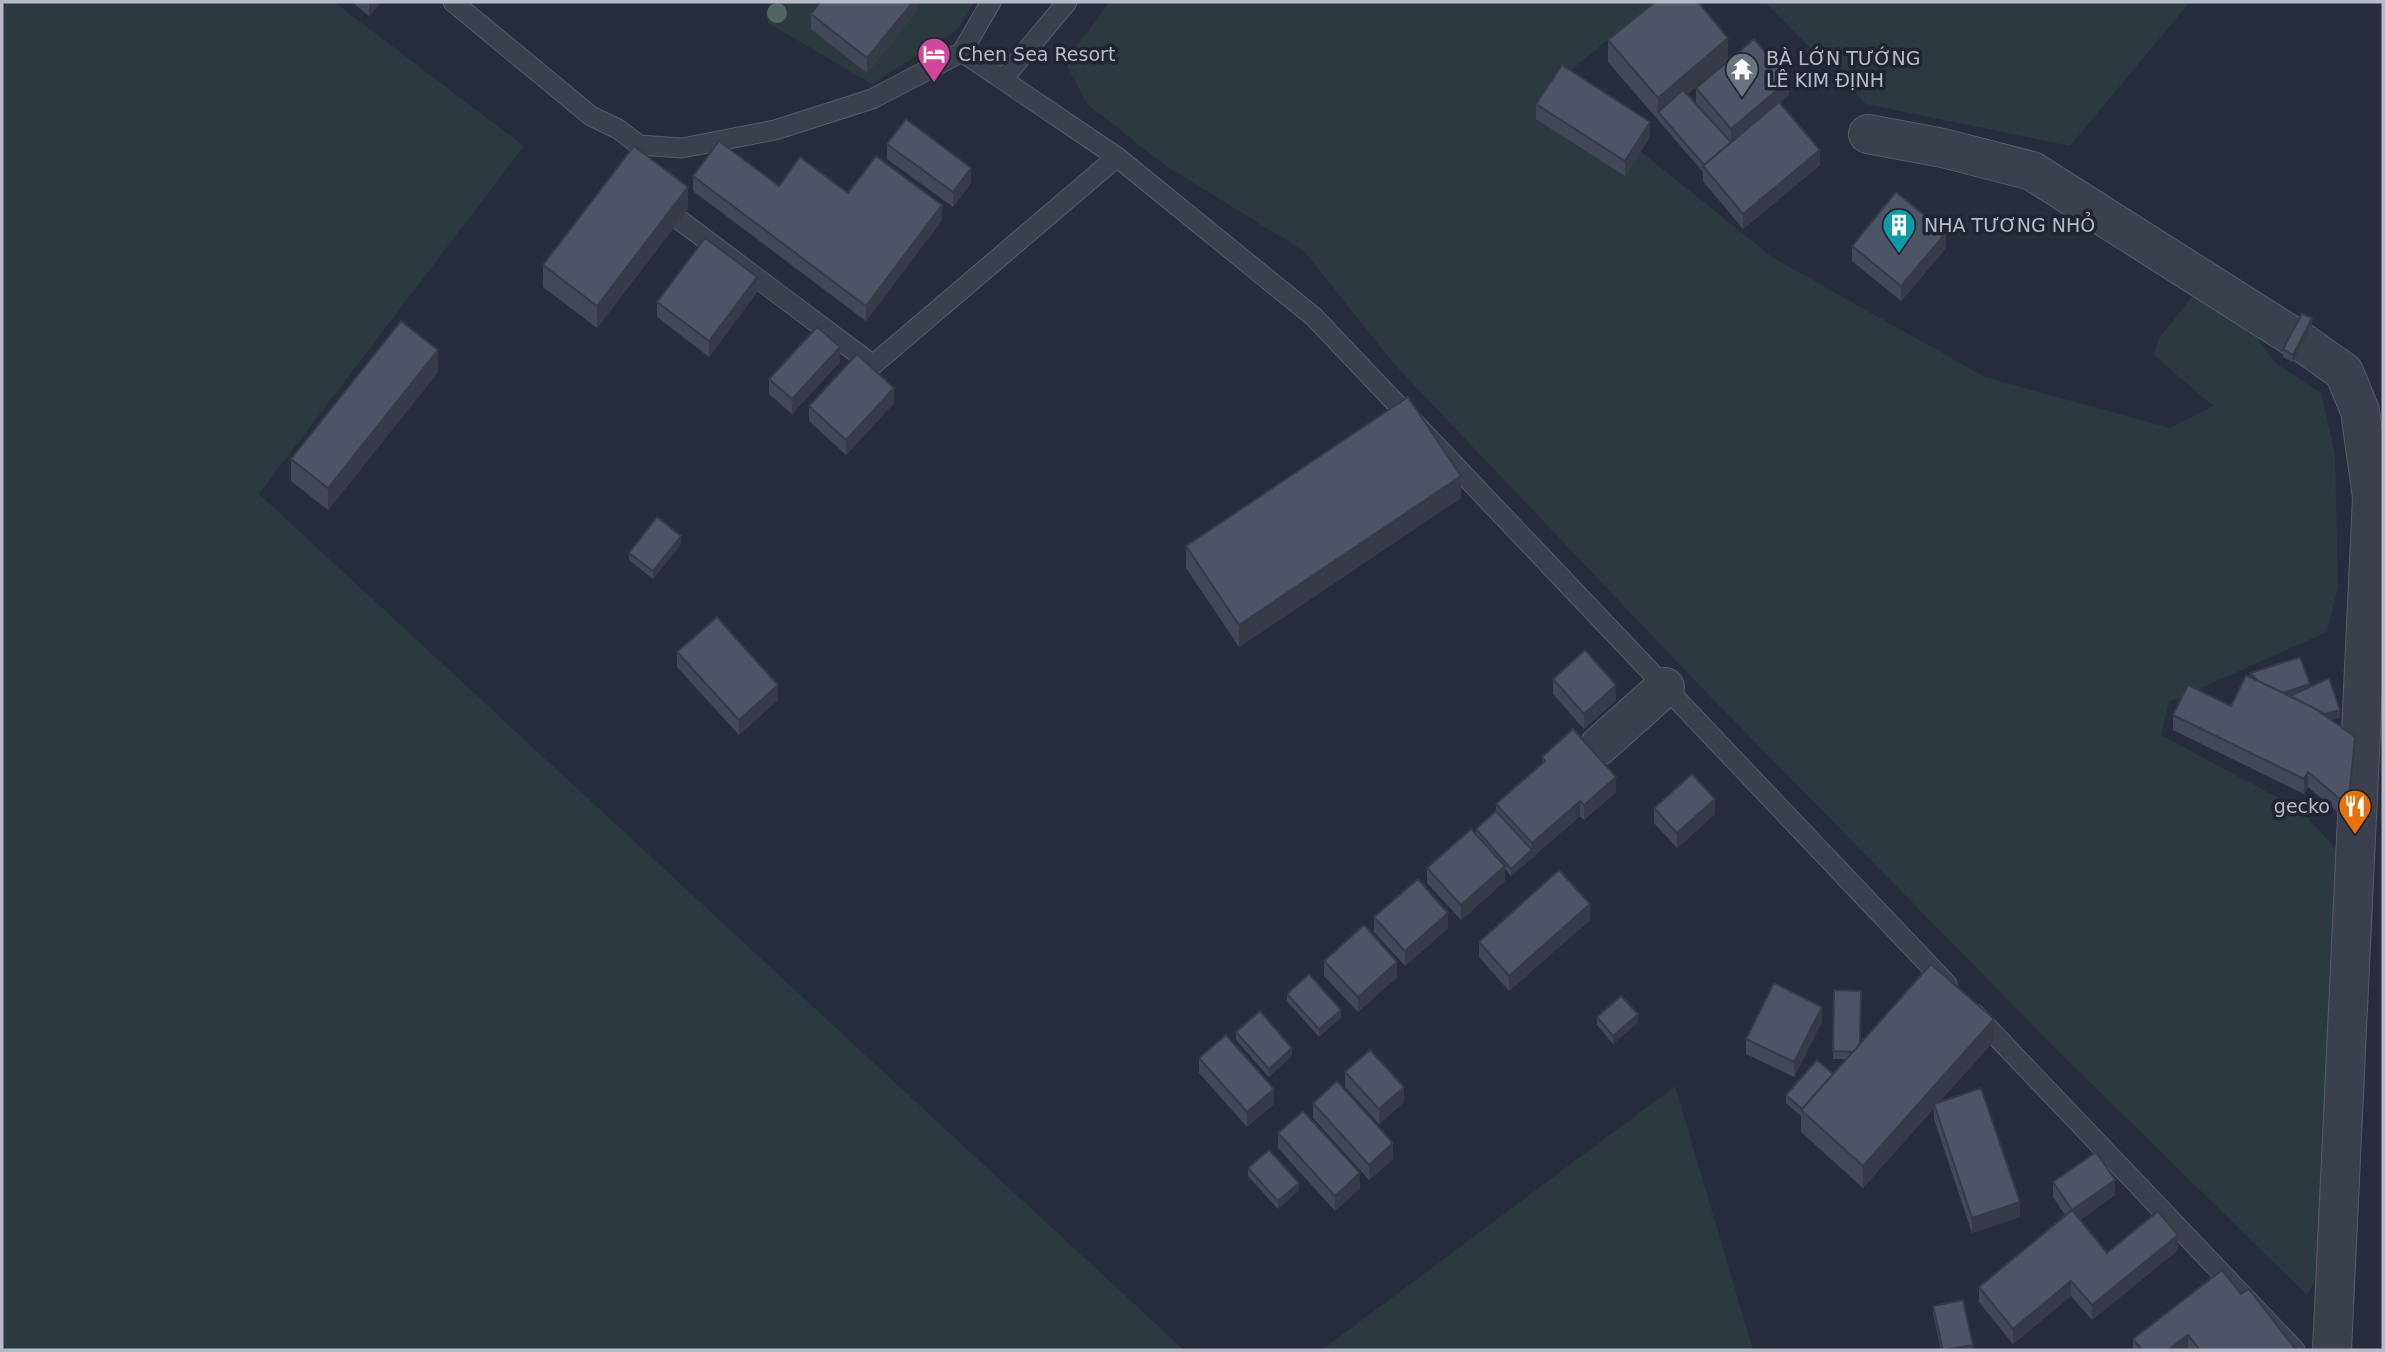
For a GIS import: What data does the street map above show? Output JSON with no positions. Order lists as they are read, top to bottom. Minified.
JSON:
{"places":{"hotel":["Chen Sea Resort"],"temple":["BÀ LỚN TƯỚNG LÊ KIM ĐỊNH"],"building":["NHA TƯƠNG NHỎ"],"restaurant":["gecko"]}}
